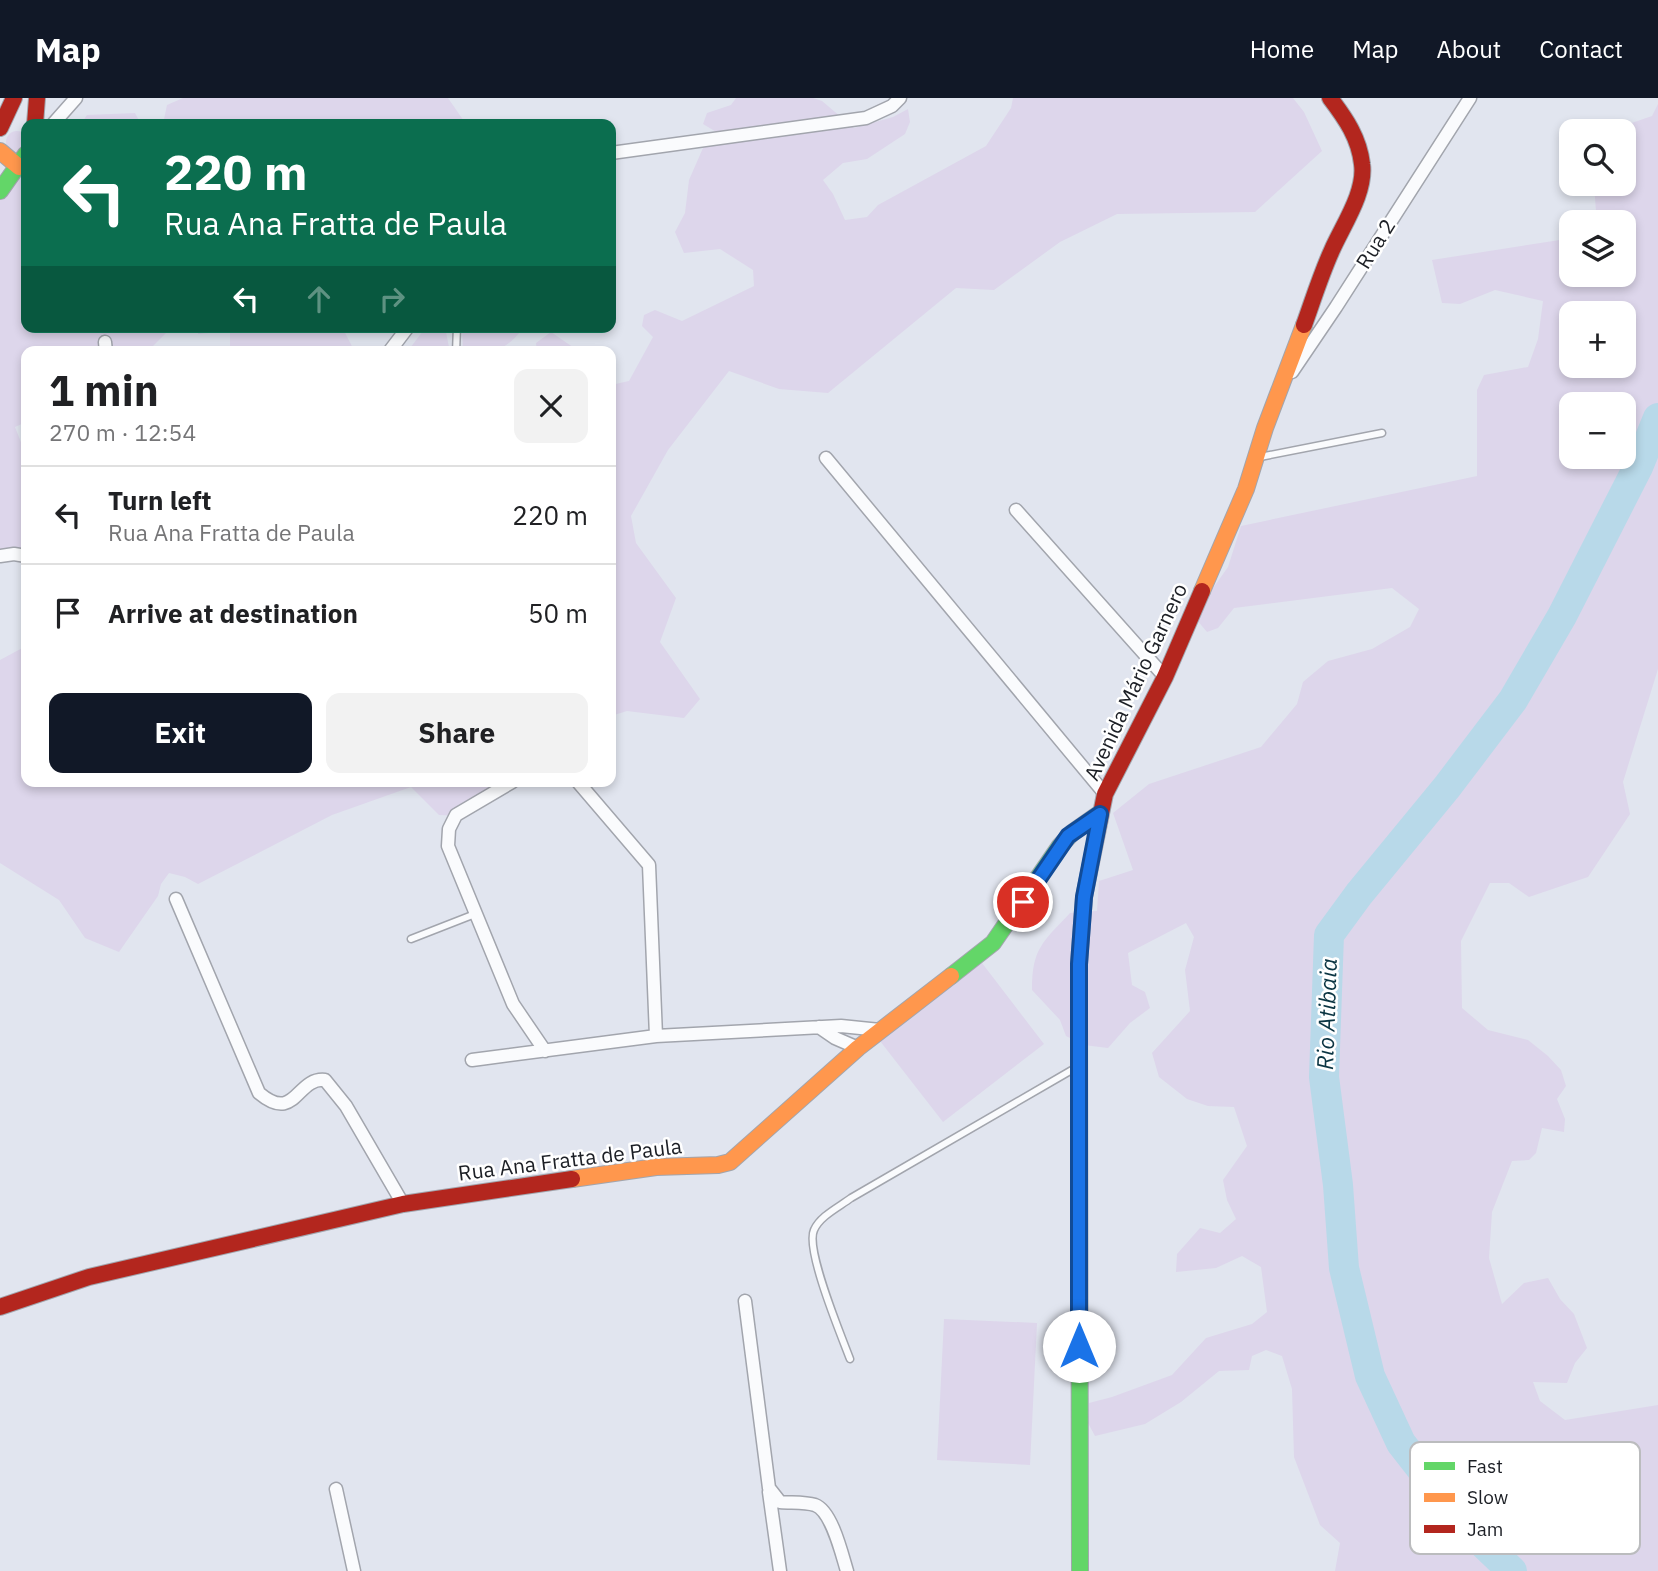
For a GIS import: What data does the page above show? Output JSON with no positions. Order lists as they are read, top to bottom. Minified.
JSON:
{"streets":{"main road":["Avenida Mário Garnero","Rua Ana Fratta de Paula"],"street":["Rua 2"]},"crossings":[["Rua 2","Avenida Mário Garnero"],["Avenida Mário Garnero","Rua Ana Fratta de Paula"]],"water":["Rio Atibaia"],"legend":["Fast","Slow","Jam"],"page":{"header":"Map","nav":["Home","Map","About","Contact"],"map_buttons":["+","−"],"turn":["220 m","Rua Ana Fratta de Paula"],"heading":["1 min","270 m · 12:54"],"list":[{"name":"Turn left","note":"Rua Ana Fratta de Paula","value":"220 m"},{"name":"Arrive at destination","value":"50 m"}],"buttons":["Exit","Share"]}}
